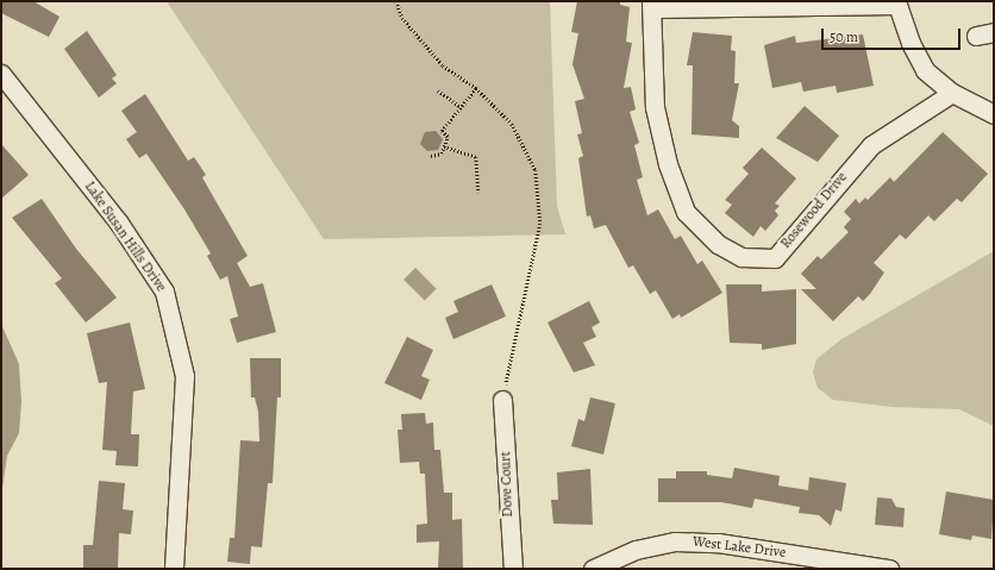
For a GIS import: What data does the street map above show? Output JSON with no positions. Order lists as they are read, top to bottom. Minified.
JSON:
{"streets":{"street":["Rosewood Drive","Lake Susan Hills Drive","Dove Court","West Lake Drive"]},"scale_bar":"50 m"}
